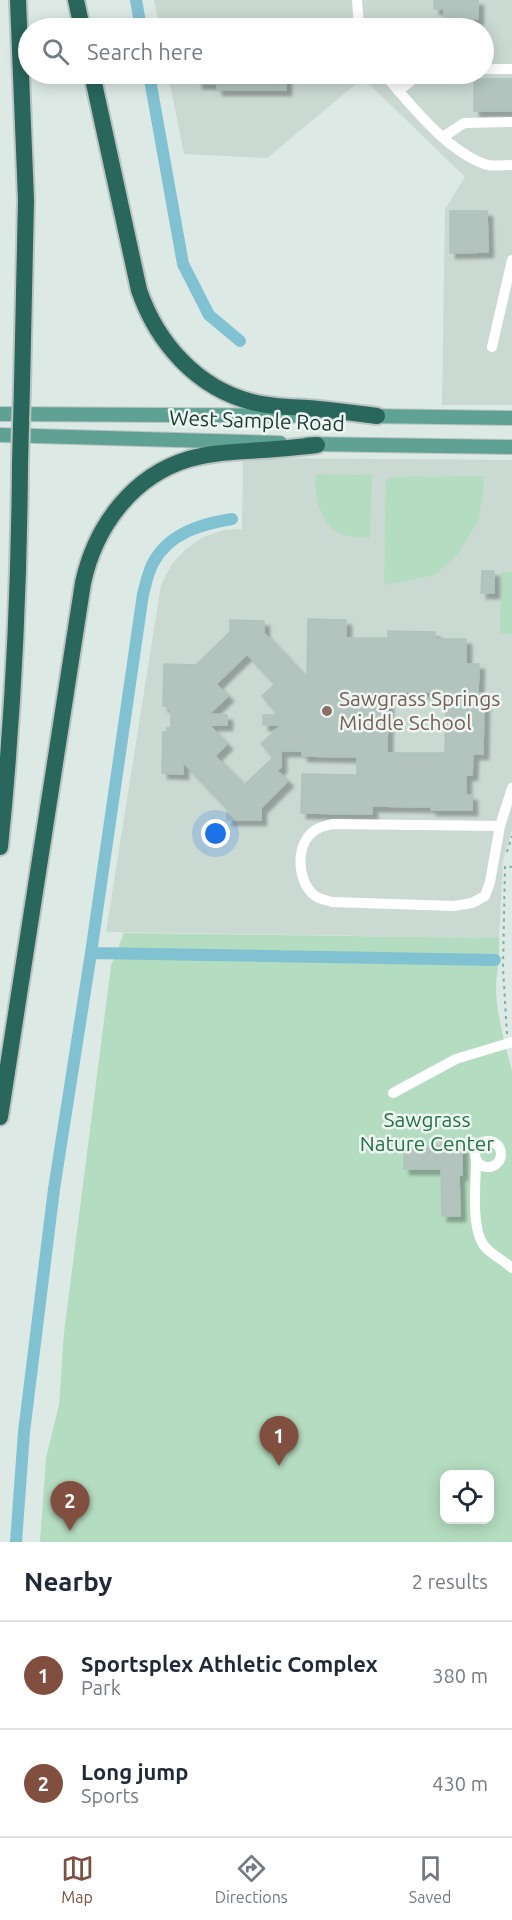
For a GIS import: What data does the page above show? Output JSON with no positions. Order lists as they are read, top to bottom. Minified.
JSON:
{"streets":{"main road":["West Sample Road"]},"parks":["Sawgrass Nature Center"],"places":["Sawgrass Springs Middle School"],"page":{"search":"Search here","pins":["1","2"],"heading":["Nearby","2 results"],"list":[{"mark":"1","name":"Sportsplex Athletic Complex","note":"Park","value":"380 m"},{"mark":"2","name":"Long jump","note":"Sports","value":"430 m"}],"nav":["Map","Directions","Saved"]}}
